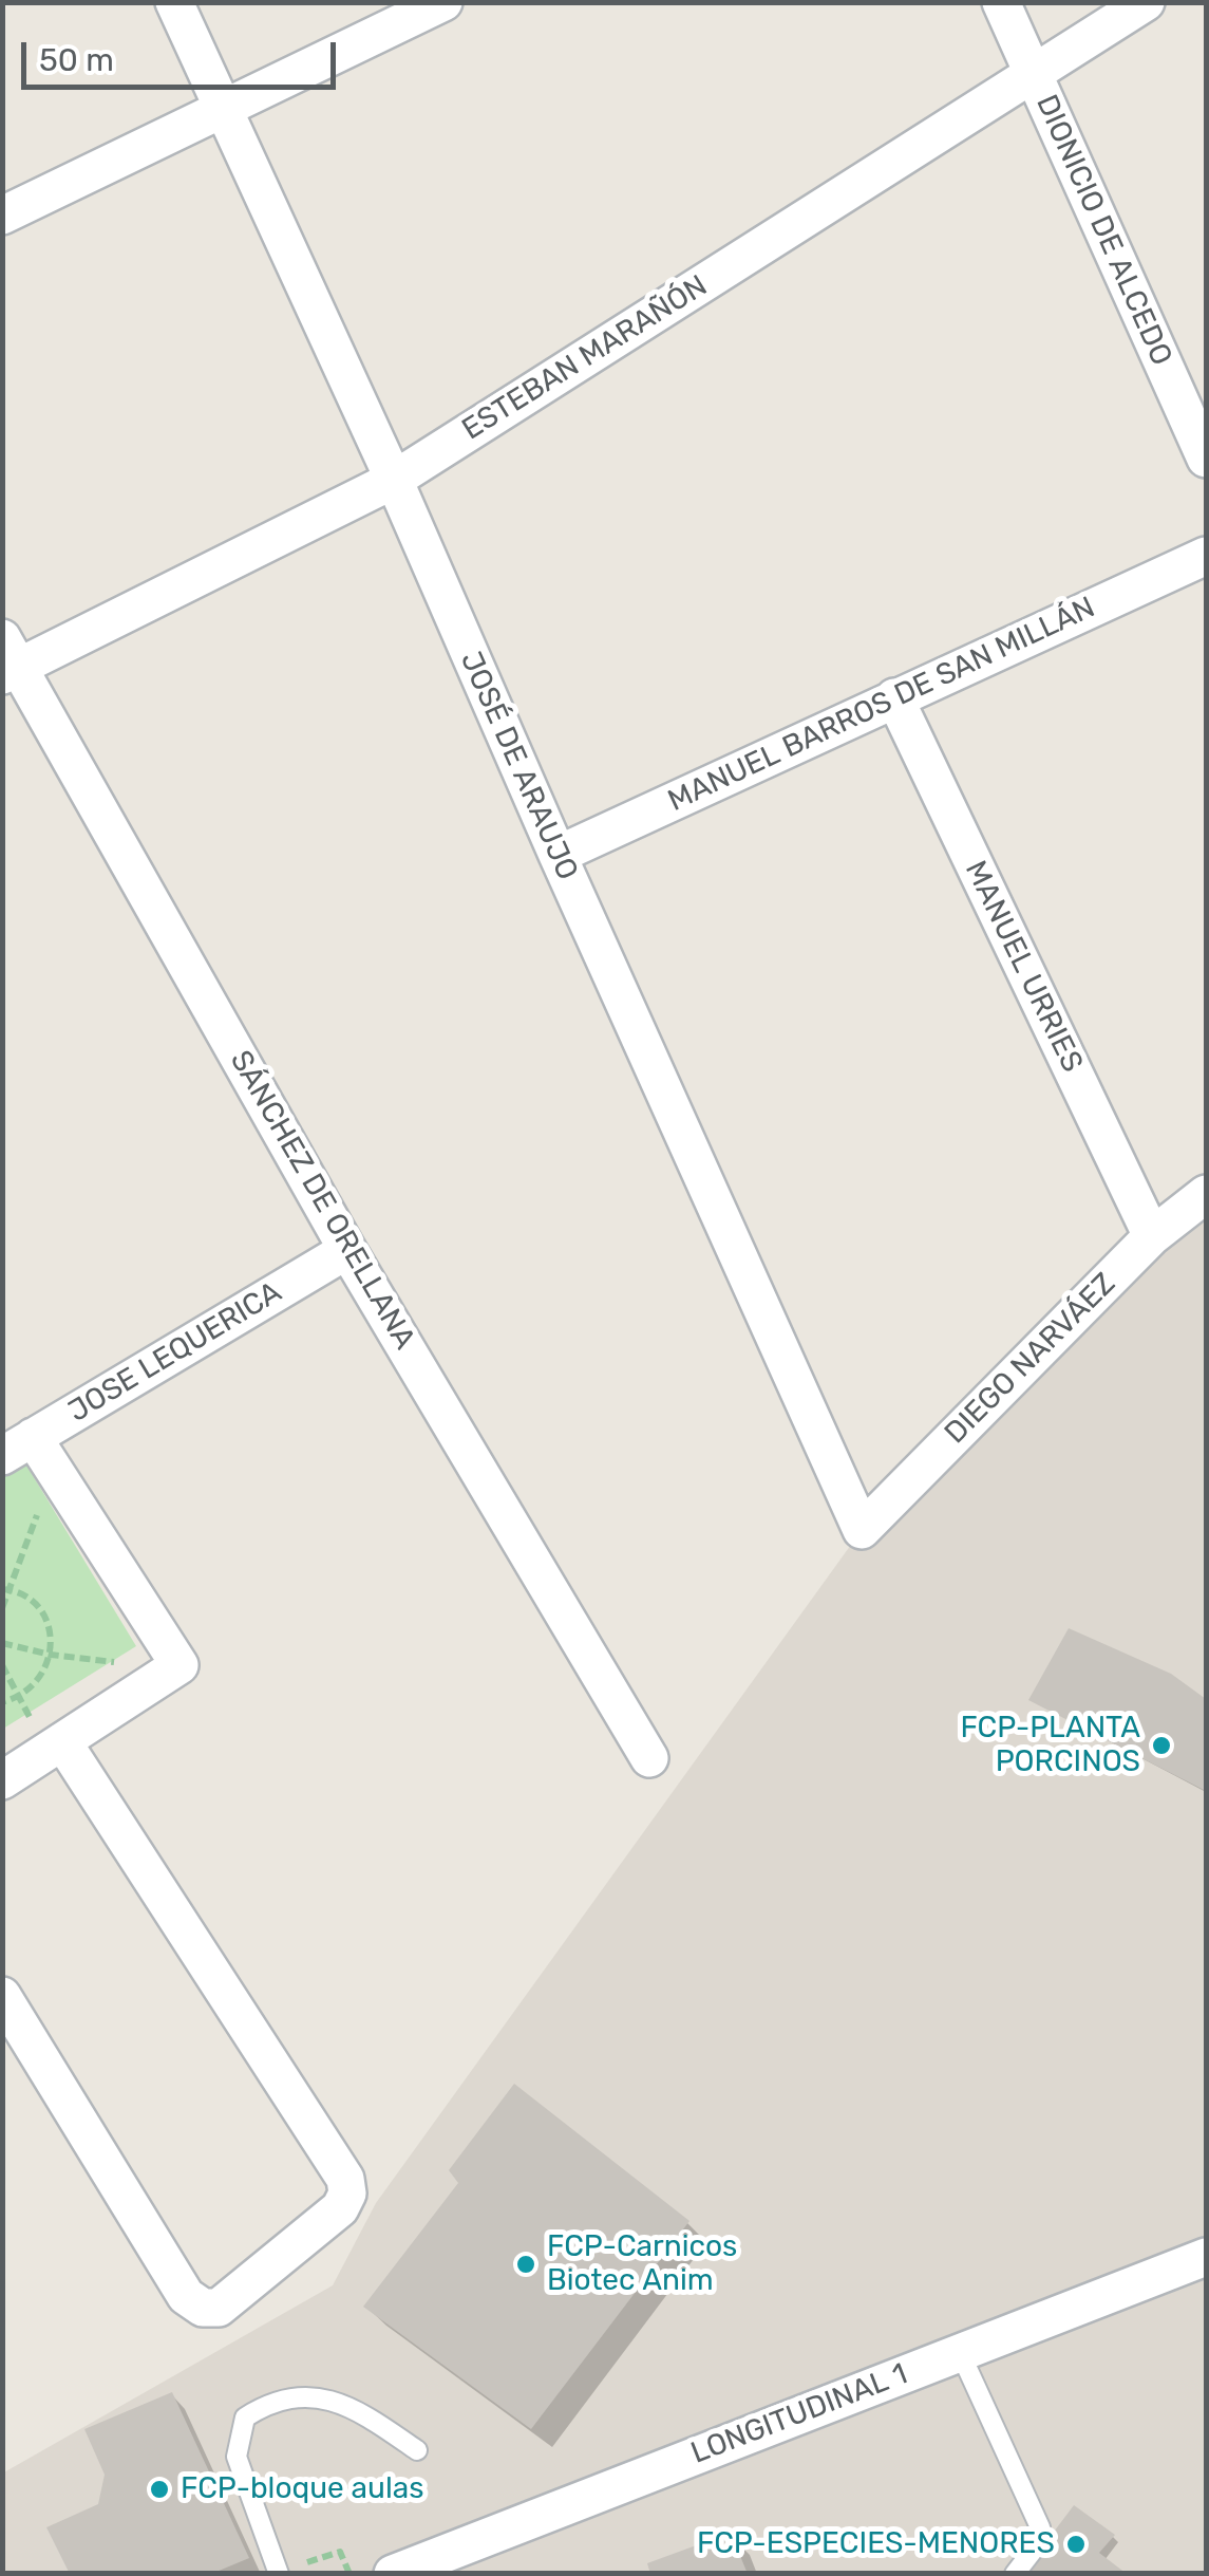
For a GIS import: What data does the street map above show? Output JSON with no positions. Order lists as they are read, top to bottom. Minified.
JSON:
{"streets":{"street":["DIONICIO DE ALCEDO","ESTEBAN MARAÑÓN","MANUEL BARROS DE SAN MILLÁN","JOSÉ DE ARAUJO","MANUEL URRIES","SÁNCHEZ DE ORELLANA","JOSE LEQUERICA","DIEGO NARVÁEZ","LONGITUDINAL 1"]},"crossings":[["DIONICIO DE ALCEDO","ESTEBAN MARAÑÓN"],["ESTEBAN MARAÑÓN","JOSÉ DE ARAUJO"],["ESTEBAN MARAÑÓN","SÁNCHEZ DE ORELLANA"],["MANUEL BARROS DE SAN MILLÁN","JOSÉ DE ARAUJO"],["MANUEL BARROS DE SAN MILLÁN","MANUEL URRIES"],["JOSÉ DE ARAUJO","DIEGO NARVÁEZ"],["MANUEL URRIES","DIEGO NARVÁEZ"],["SÁNCHEZ DE ORELLANA","JOSE LEQUERICA"]],"places":["FCP-PLANTA PORCINOS","FCP-Carnicos Biotec Anim","FCP-bloque aulas","FCP-ESPECIES-MENORES"],"scale_bar":"50 m"}
